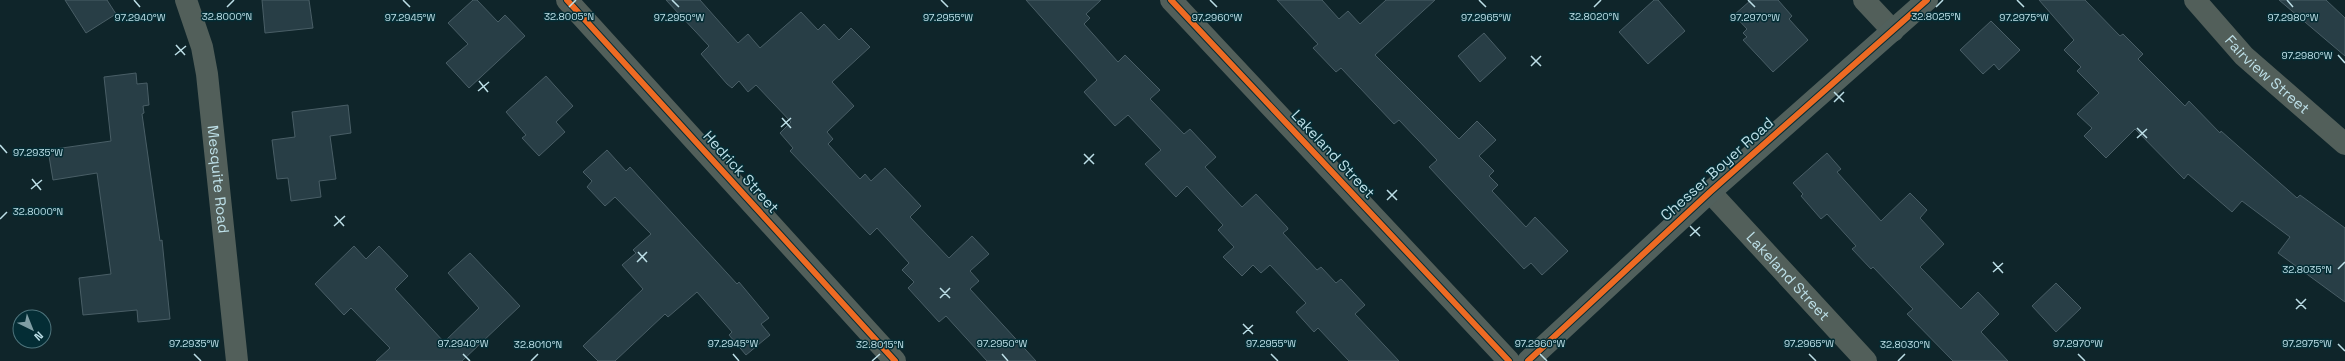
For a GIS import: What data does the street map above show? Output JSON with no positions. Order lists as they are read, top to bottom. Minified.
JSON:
{"streets":{"street":["Fairview Street","Lakeland Street","Chesser Boyer Road","Hedrick Street","Mesquite Road"]},"crossings":[["Lakeland Street","Chesser Boyer Road"]],"north":"bottom right","coordinates":["32.8000°N","32.8005°N","32.8020°N","32.8025°N","97.2940°W","97.2950°W","97.2960°W","97.2965°W","97.2970°W","97.2975°W","97.2980°W","97.2945°W","97.2955°W","97.2935°W","32.8035°N","32.8010°N","32.8015°N","32.8030°N"]}
